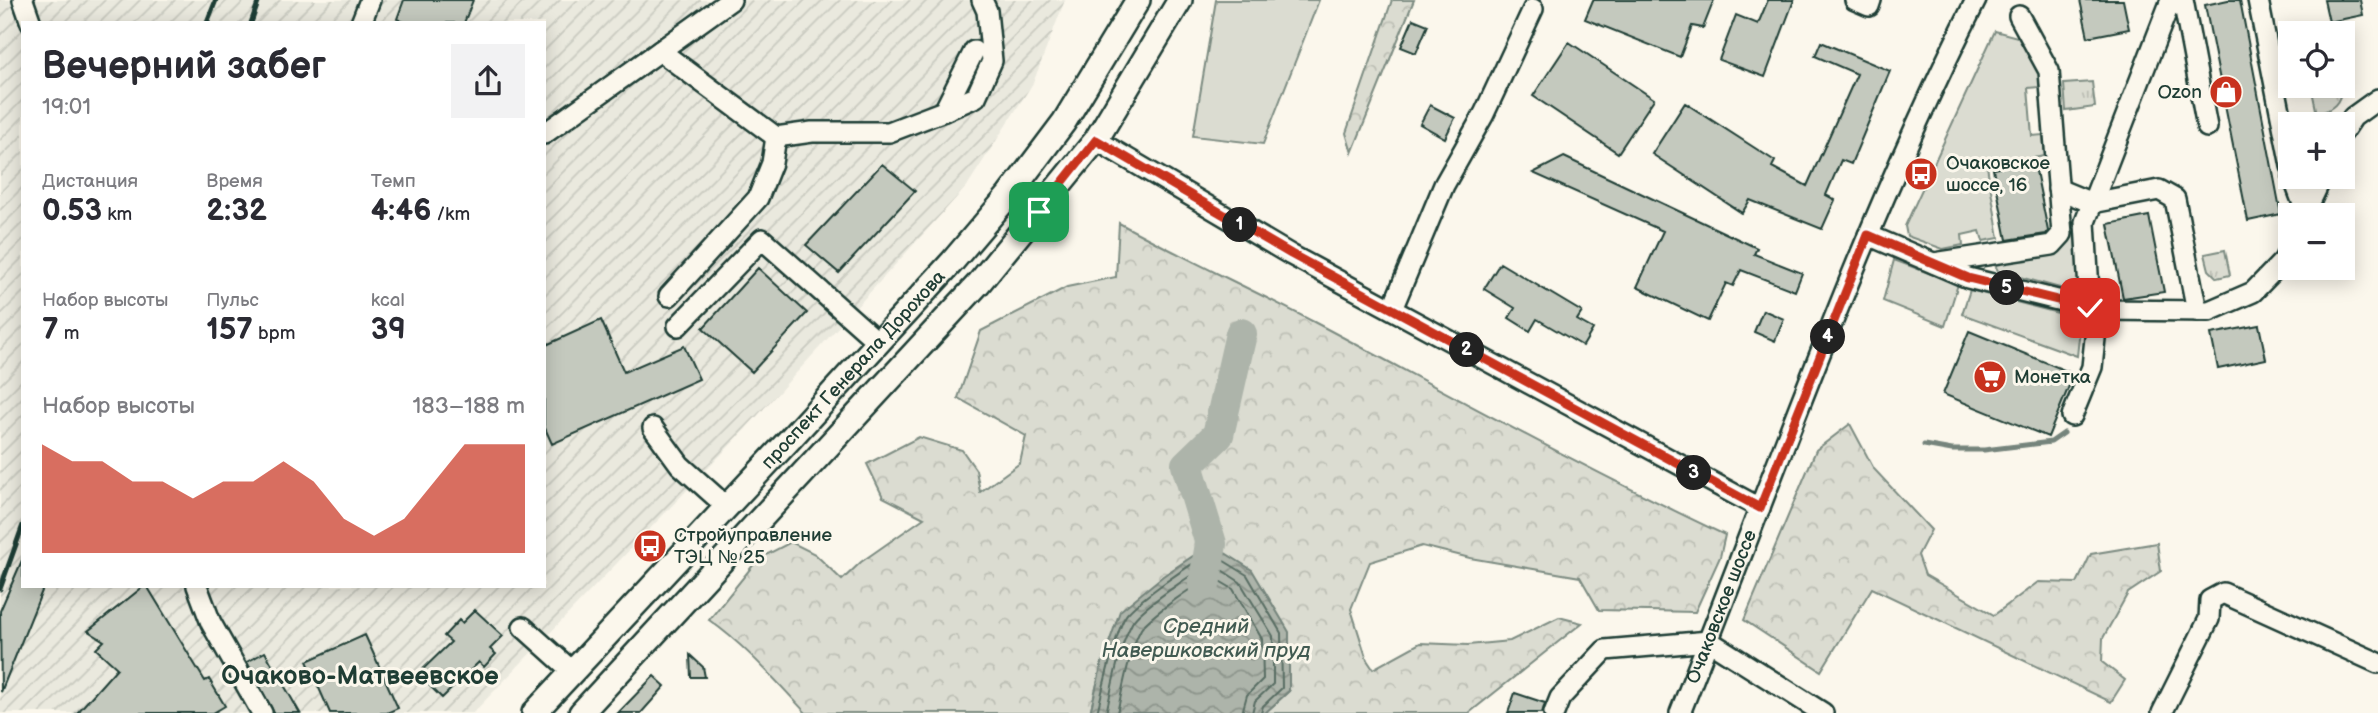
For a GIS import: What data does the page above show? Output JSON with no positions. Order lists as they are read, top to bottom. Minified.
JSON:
{"streets":{"main road":["проспект Генерала Дорохова"],"street":["Очаковское шоссе"]},"districts":["Очаково-Матвеевское"],"water":["Средний Навершковский пруд"],"places":{"shop":["Ozon"],"bus stop":["Очаковское шоссе, 16","Стройуправление ТЭЦ № 25"],"supermarket":["Монетка"]},"page":{"map_buttons":["+","−"],"heading":["Вечерний забег","19:01"],"stats":[["Дистанция","0.53 km"],["Время","2:32"],["Темп","4:46 /km"],["Набор высоты","7 m"],["Пульс","157 bpm"],["kcal","39"]],"pins":["1","5","4","2","3"],"chart":["Набор высоты","183–188 m"]}}
